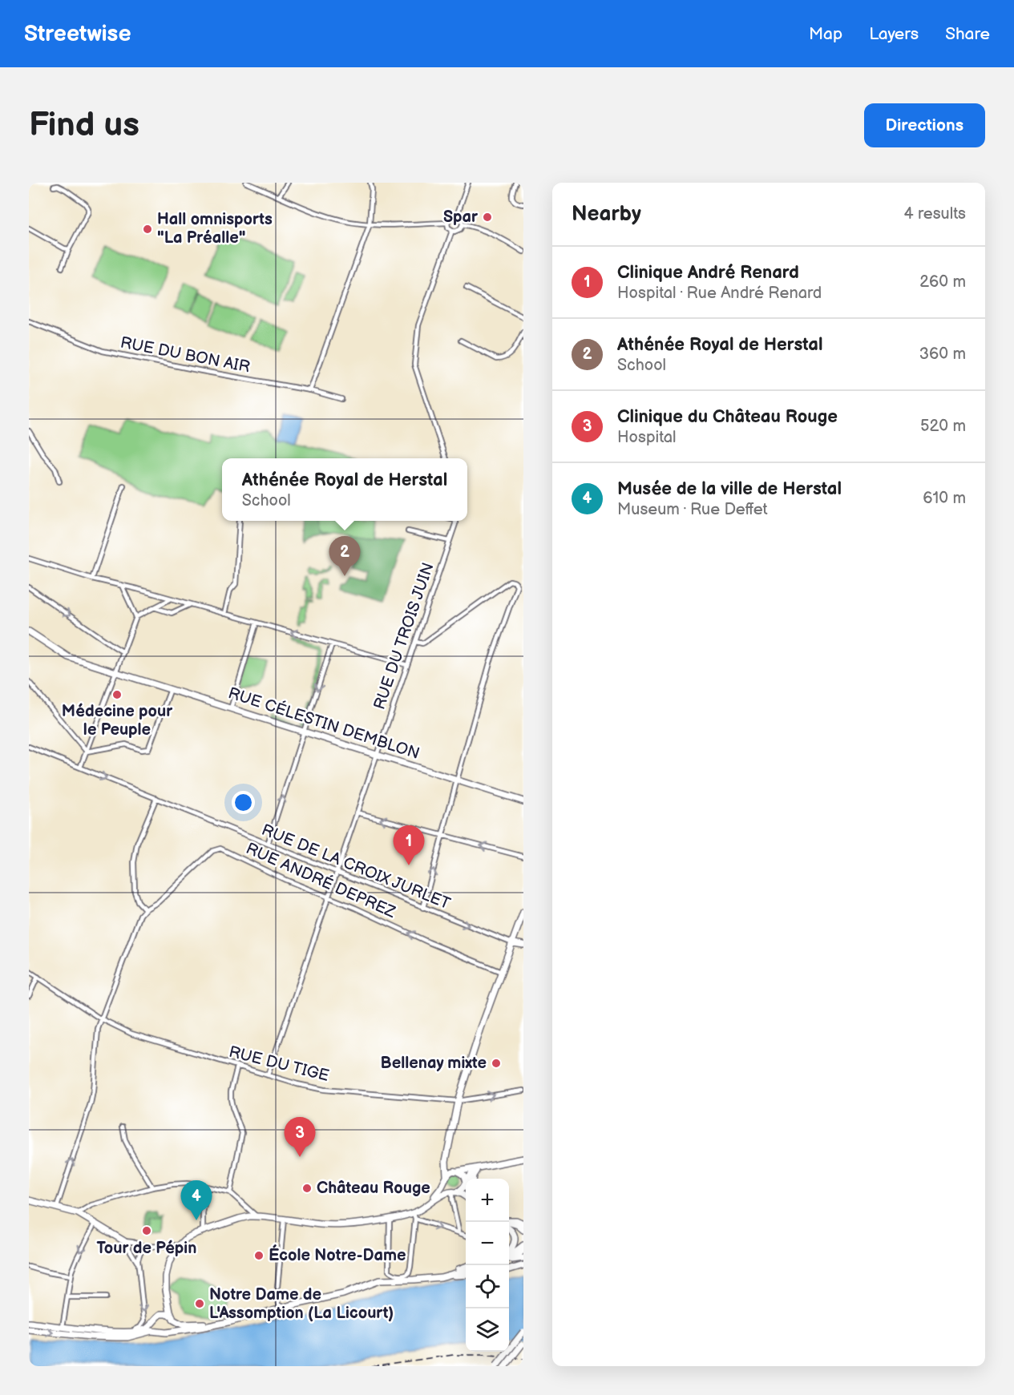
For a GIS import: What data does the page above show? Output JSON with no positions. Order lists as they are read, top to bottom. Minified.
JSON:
{"streets":{"street":["RUE DU BON AIR","RUE DU TROIS JUIN","RUE CÉLESTIN DEMBLON","RUE DE LA CROIX JURLET","RUE ANDRÉ DEPREZ","RUE DU TIGE"]},"crossings":[["RUE DU TROIS JUIN","RUE CÉLESTIN DEMBLON"],["RUE DU TROIS JUIN","RUE DE LA CROIX JURLET"],["RUE DU TROIS JUIN","RUE ANDRÉ DEPREZ"],["RUE DU TROIS JUIN","RUE DU TIGE"]],"one_way":["RUE ANDRÉ DEPREZ"],"places":["Spar","Hall omnisports \"La Préalle\"","Médecine pour le Peuple","Bellenay mixte","Château Rouge","Tour de Pépin","École Notre-Dame","Notre Dame de L'Assomption (La Licourt)"],"page":{"header":"Streetwise","nav":["Map","Layers","Share"],"buttons":"Directions","title":"Find us","heading":["Nearby","4 results"],"list":[{"mark":"1","name":"Clinique André Renard","note":"Hospital · Rue André Renard","value":"260 m"},{"mark":"2","name":"Athénée Royal de Herstal","note":"School","value":"360 m"},{"mark":"3","name":"Clinique du Château Rouge","note":"Hospital","value":"520 m"},{"mark":"4","name":"Musée de la ville de Herstal","note":"Museum · Rue Deffet","value":"610 m"}],"popup":["Athénée Royal de Herstal","School"],"pins":["2","1","3","4"],"map_buttons":["+","−"]}}
